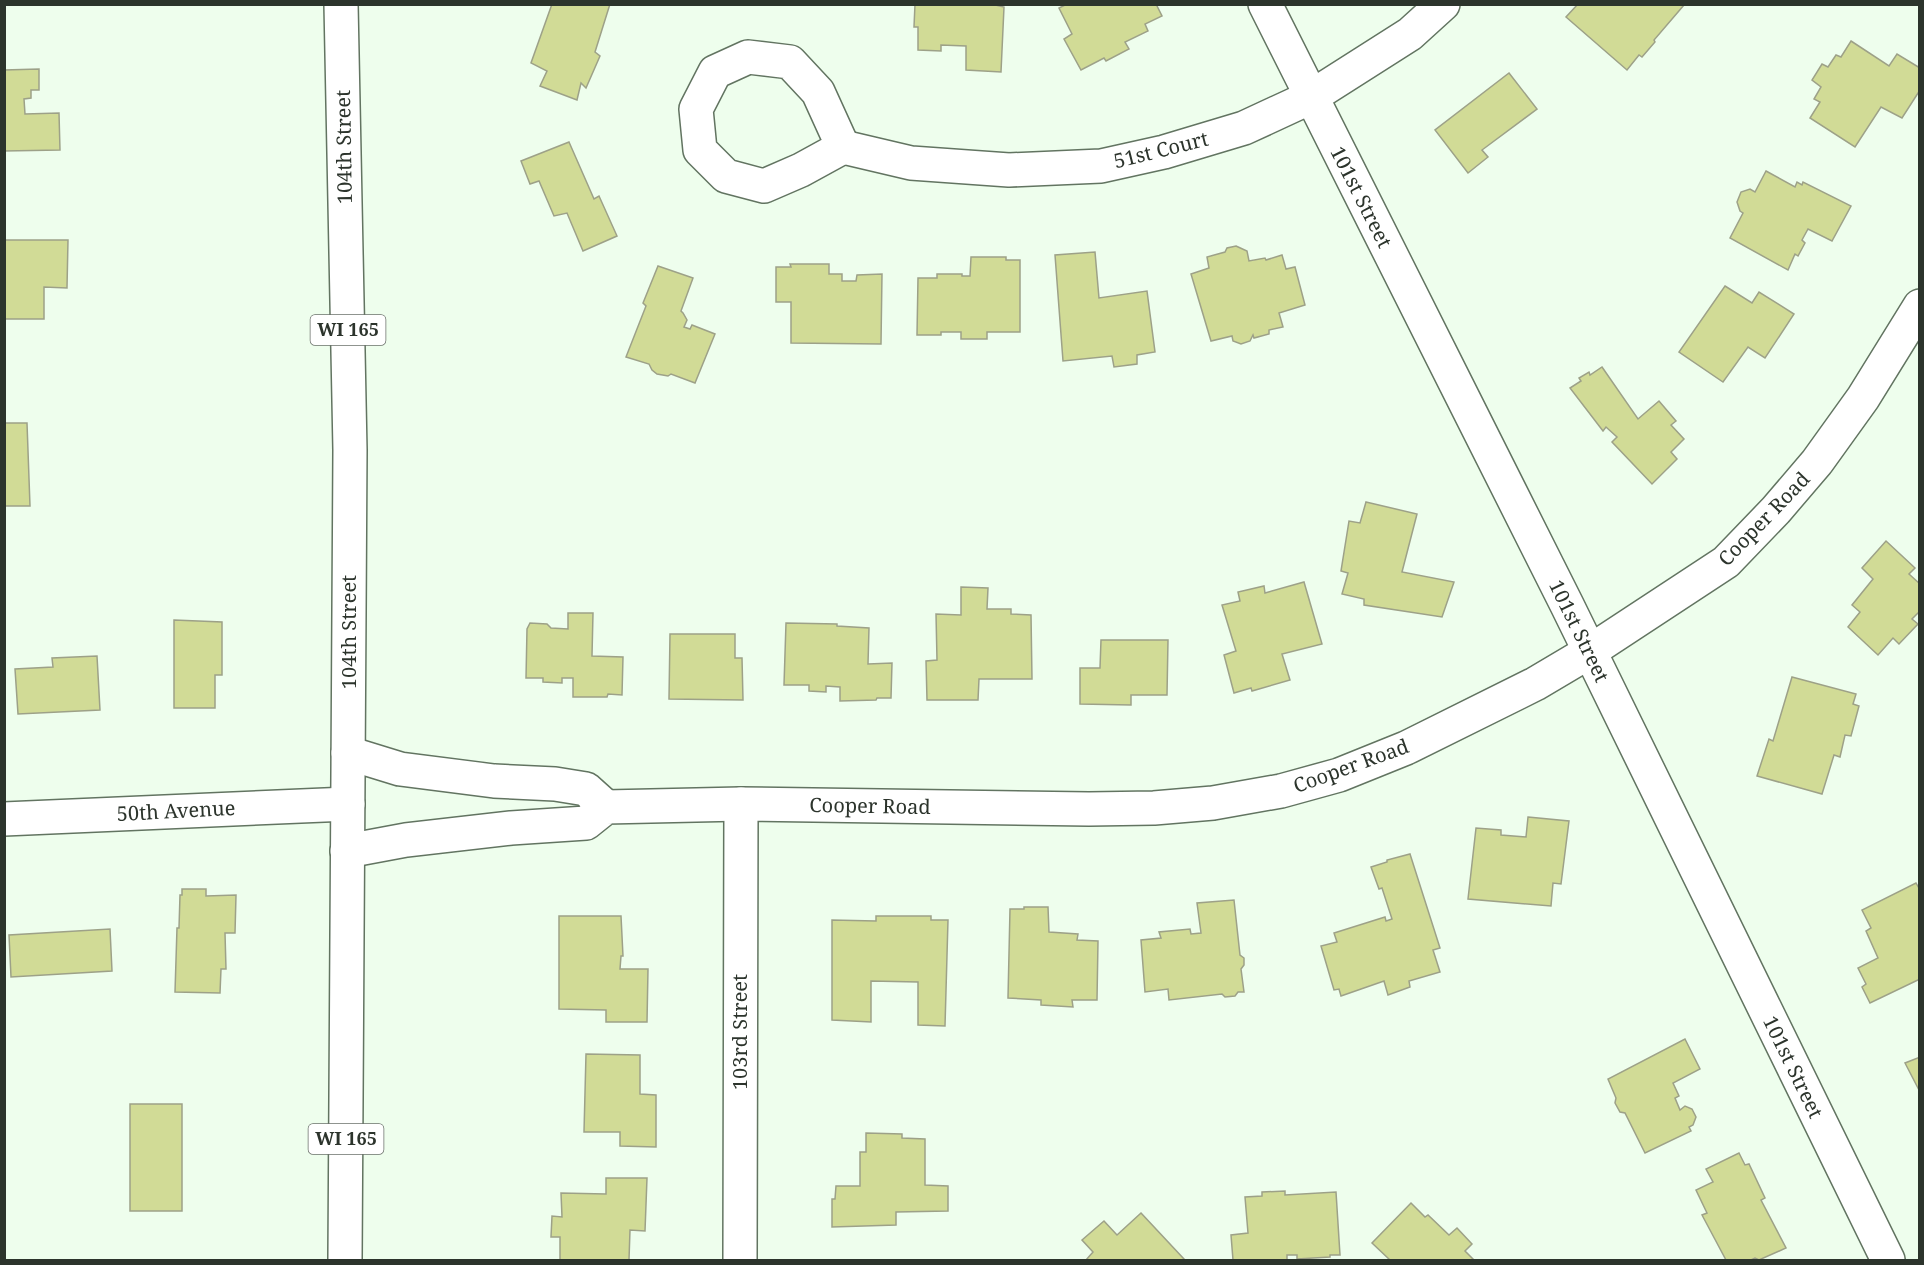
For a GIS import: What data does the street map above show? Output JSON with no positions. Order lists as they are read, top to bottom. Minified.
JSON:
{"streets":{"street":["104th Street","51st Court","101st Street","WI 165","Cooper Road","50th Avenue","103rd Street"]},"crossings":[["104th Street","50th Avenue"],["51st Court","101st Street"],["101st Street","Cooper Road"],["Cooper Road","103rd Street"]]}
